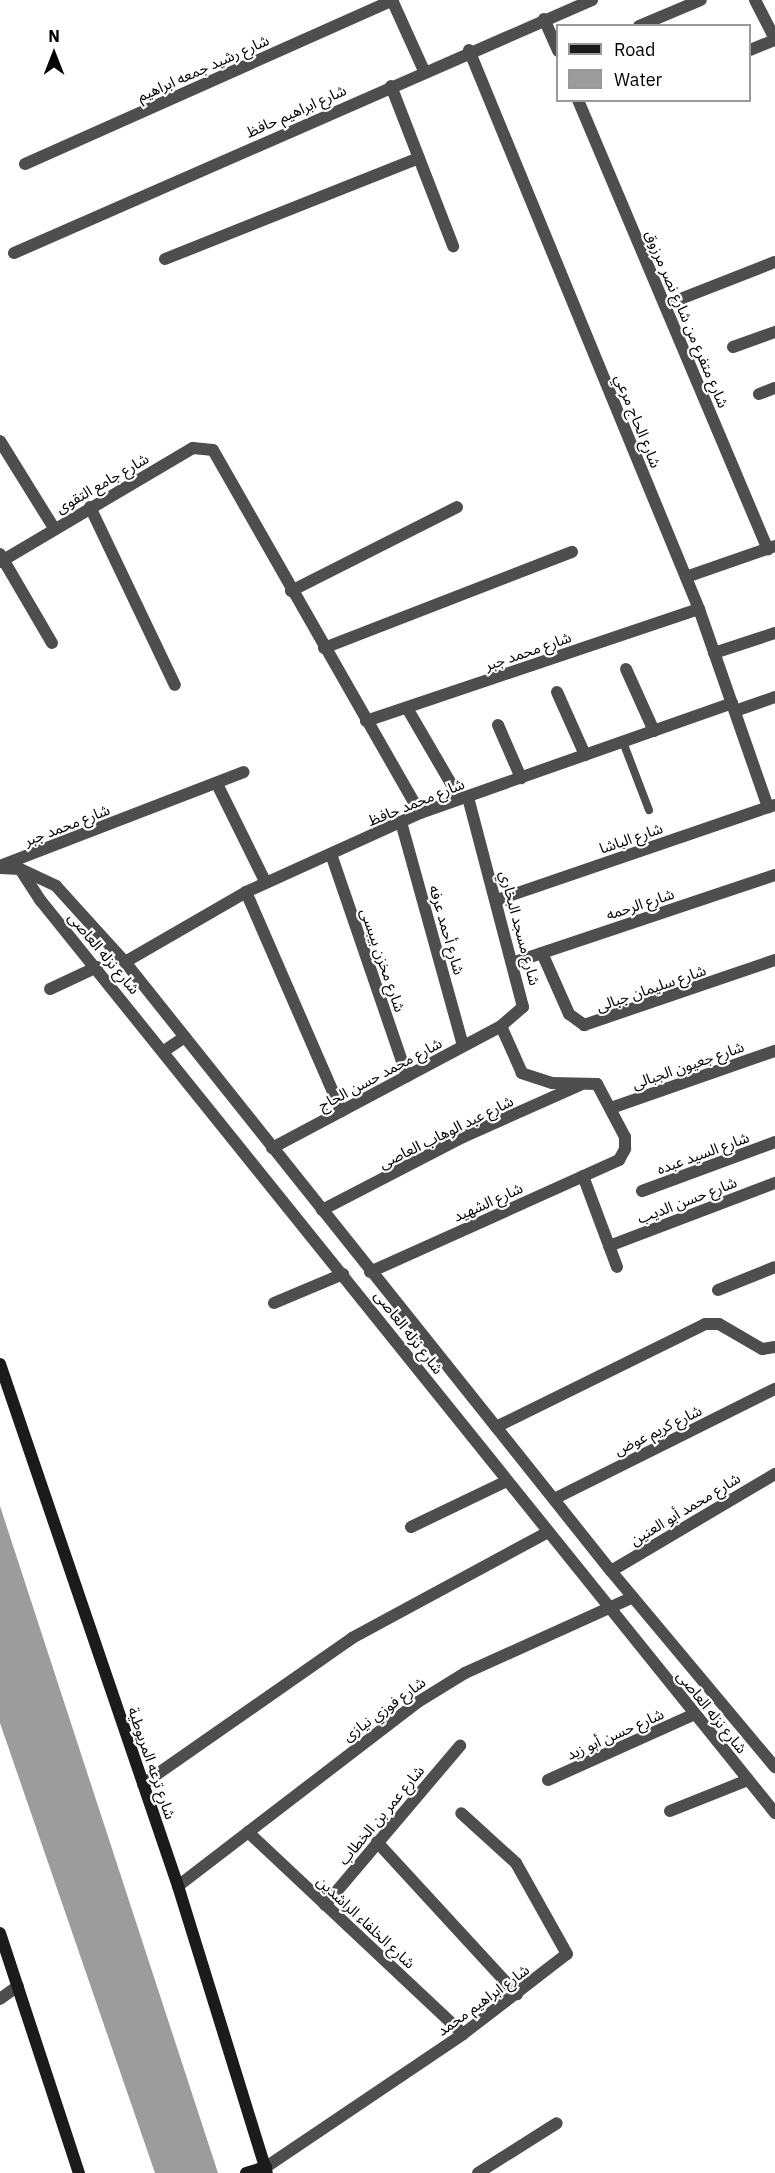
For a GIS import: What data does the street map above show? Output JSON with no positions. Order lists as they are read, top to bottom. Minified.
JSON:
{"streets":{"main road":["شارع ترعه المريوطية"],"street":["شارع رشيد جمعه ابراهيم","شارع ابراهيم حافظ","شارع متفرع من شارع نصر مرزوق","شارع الحاج مرعي","شارع جامع التقوى","شارع محمد جبر","شارع محمد حافظ","شارع الباشا","شارع الرحمه","شارع مسجد البخاري","شارع أحمد عرفه","شارع نزله العاصى","شارع مخزن بيبسى","شارع سليمان جبالى","شارع جعيون الجبالى","شارع محمد حسن الحاج","شارع عبد الوهاب العاصى","شارع السيد عبده","شارع حسن الديب","شارع الشهيد","شارع كريم عوض","شارع محمد أبو العنين","شارع فوزي نيازى","شارع حسن أبو زيد","شارع عمر بن الخطاب","شارع الخلفاء الراشدين","شارع ابراهيم محمد"]},"crossings":[["شارع ابراهيم حافظ","شارع الحاج مرعي"],["شارع الحاج مرعي","شارع محمد جبر"],["شارع الحاج مرعي","شارع محمد حافظ"],["شارع الحاج مرعي","شارع الباشا"],["شارع محمد جبر","شارع مسجد البخاري"],["شارع محمد جبر","شارع نزله العاصى"],["شارع محمد حافظ","شارع مسجد البخاري"],["شارع محمد حافظ","شارع أحمد عرفه"],["شارع محمد حافظ","شارع نزله العاصى"],["شارع محمد حافظ","شارع مخزن بيبسى"],["شارع الباشا","شارع مسجد البخاري"],["شارع الرحمه","شارع مسجد البخاري"],["شارع الرحمه","شارع سليمان جبالى"],["شارع مسجد البخاري","شارع محمد حسن الحاج"],["شارع أحمد عرفه","شارع محمد حسن الحاج"],["شارع نزله العاصى","شارع محمد حسن الحاج"],["شارع نزله العاصى","شارع عبد الوهاب العاصى"],["شارع نزله العاصى","شارع الشهيد"],["شارع نزله العاصى","شارع كريم عوض"],["شارع نزله العاصى","شارع محمد أبو العنين"],["شارع نزله العاصى","شارع فوزي نيازى"],["شارع نزله العاصى","شارع حسن أبو زيد"],["شارع مخزن بيبسى","شارع محمد حسن الحاج"],["شارع جعيون الجبالى","شارع الشهيد"],["شارع فوزي نيازى","شارع ترعه المريوطية"],["شارع فوزي نيازى","شارع الخلفاء الراشدين"],["شارع ترعه المريوطية","شارع ابراهيم محمد"],["شارع عمر بن الخطاب","شارع الخلفاء الراشدين"],["شارع الخلفاء الراشدين","شارع ابراهيم محمد"]],"legend":["Road","Water"],"north":"top"}
